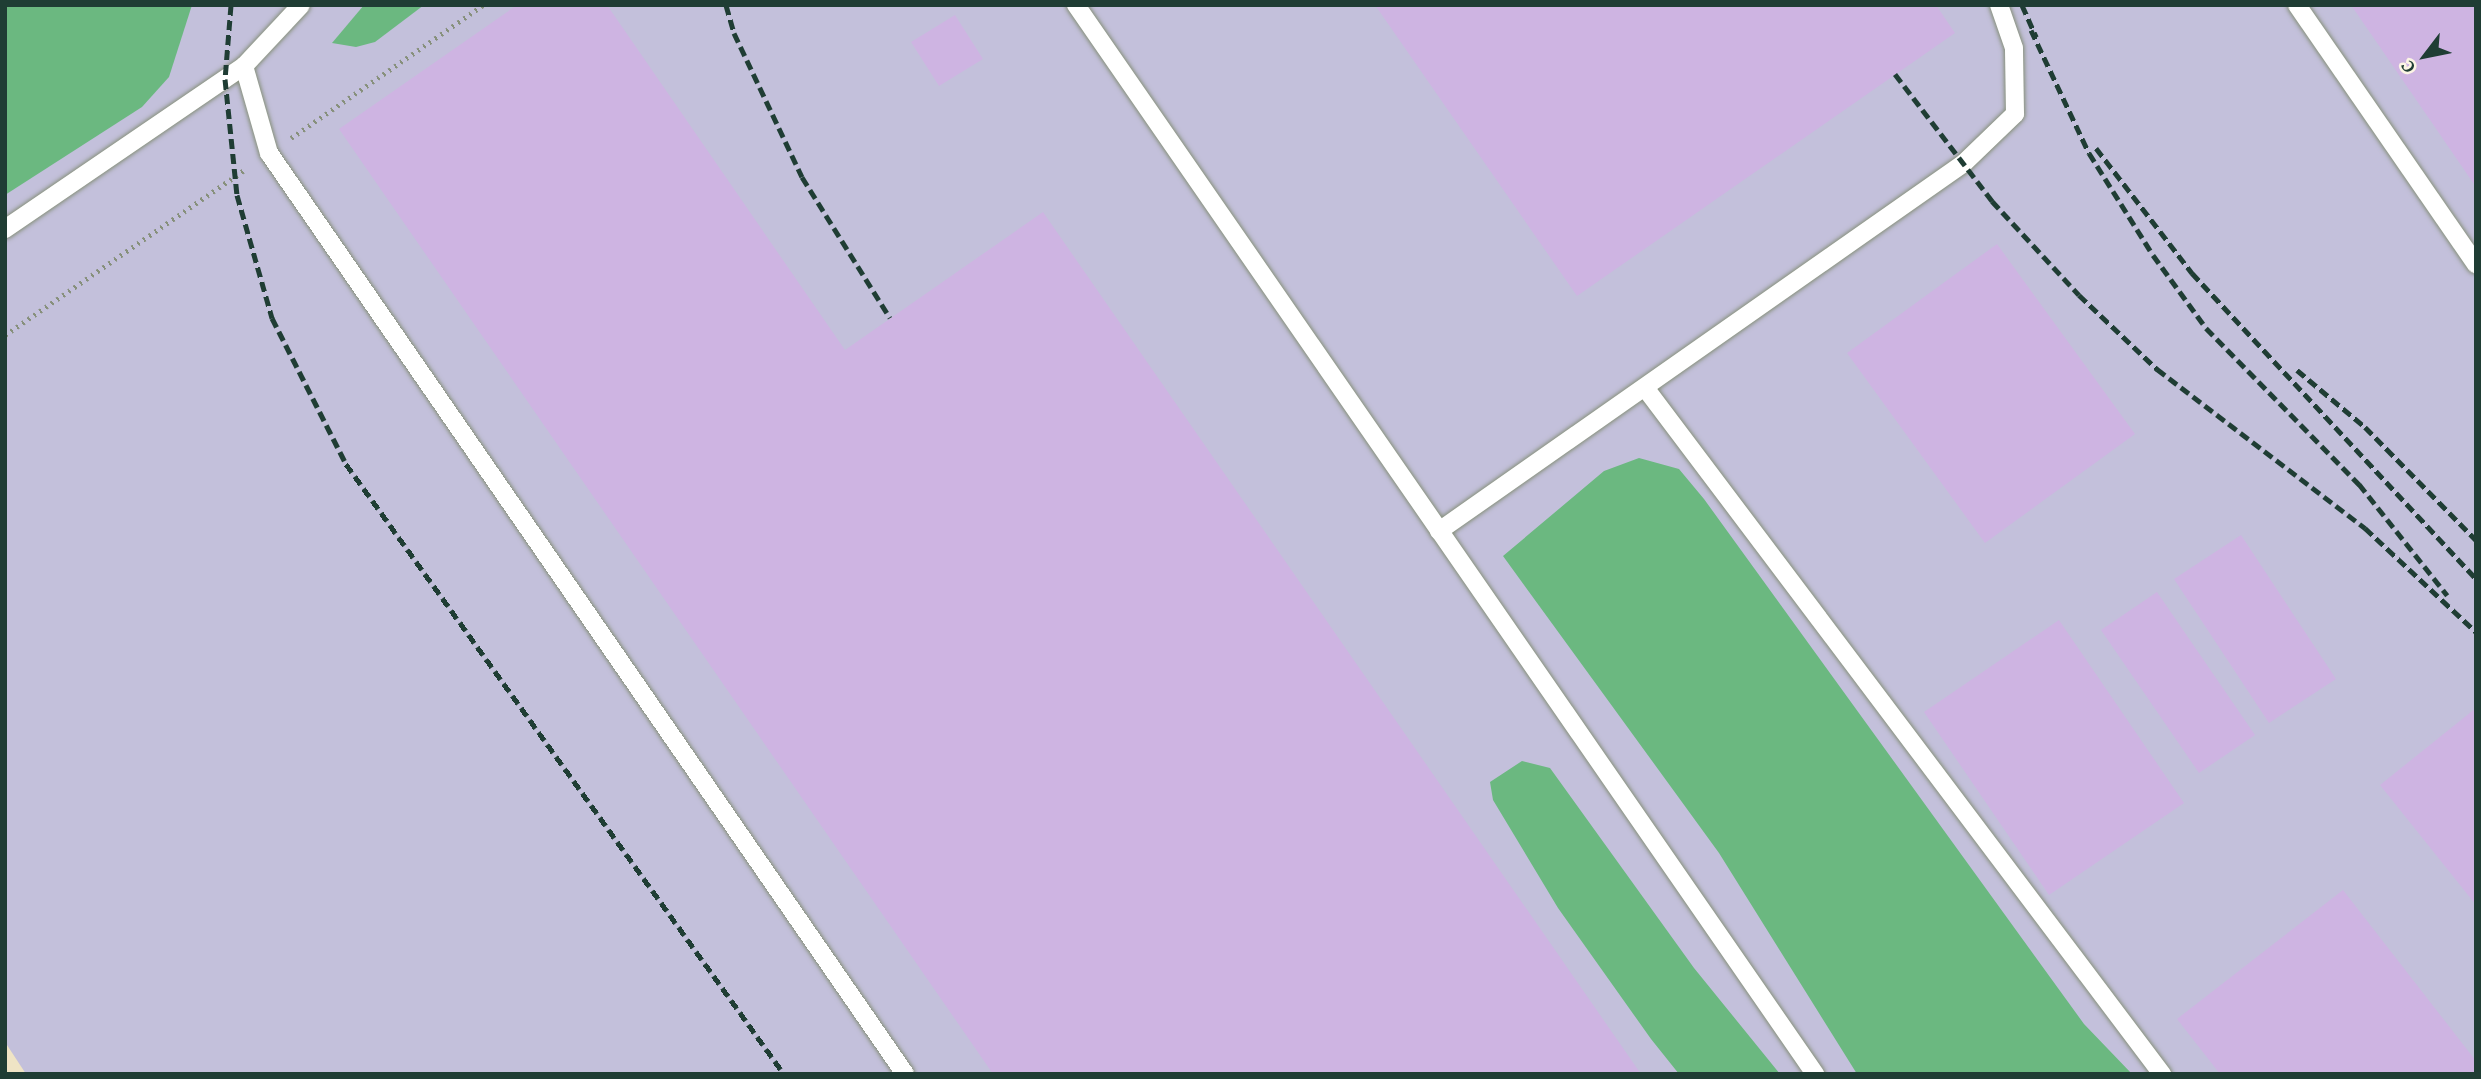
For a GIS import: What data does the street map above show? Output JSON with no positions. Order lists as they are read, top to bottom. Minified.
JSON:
{"north":"bottom left"}
